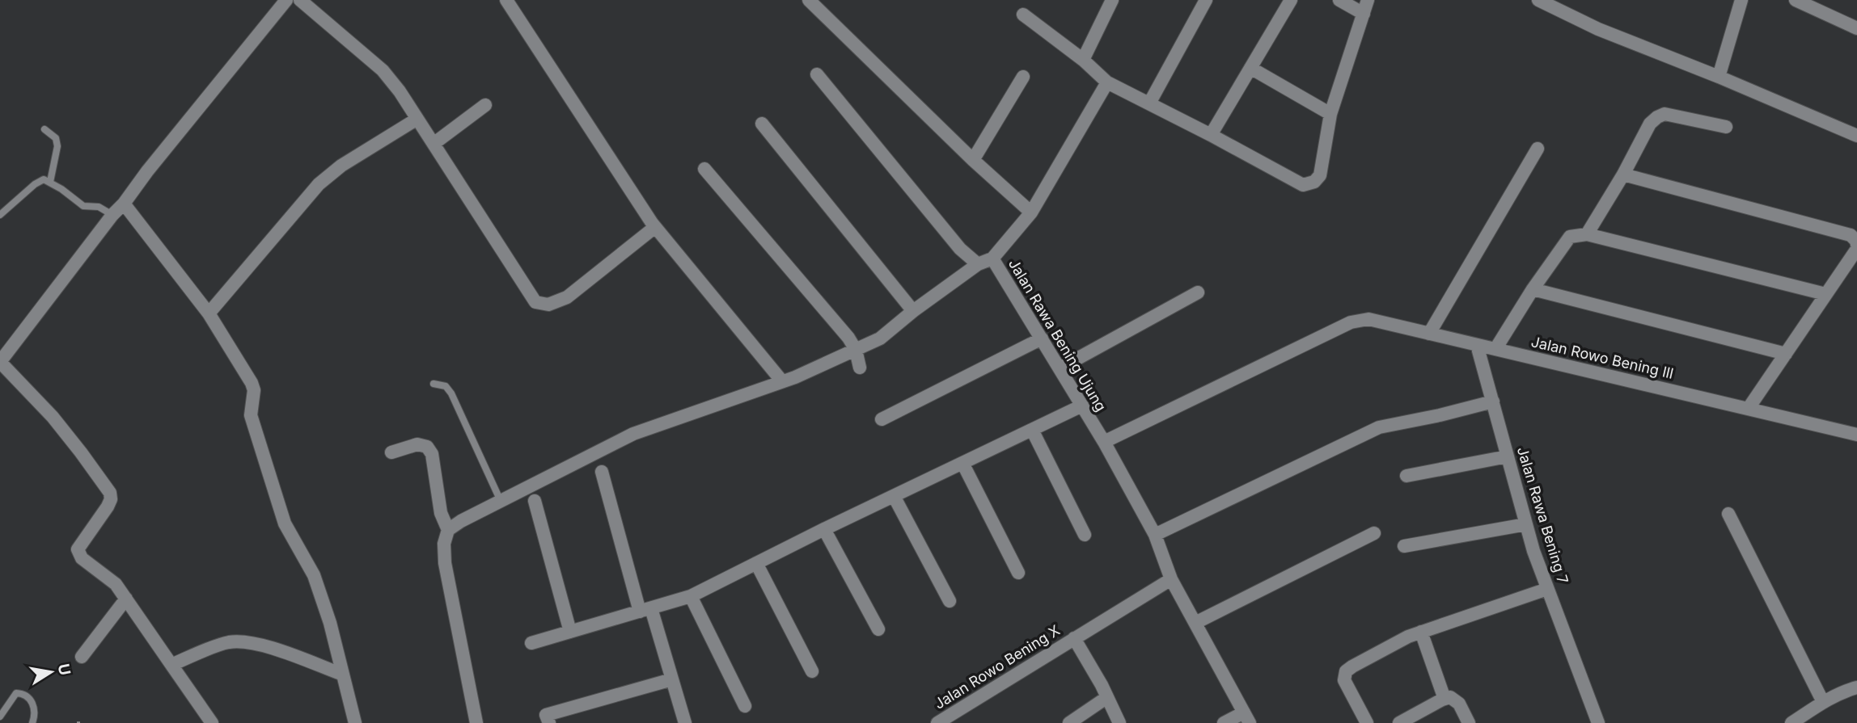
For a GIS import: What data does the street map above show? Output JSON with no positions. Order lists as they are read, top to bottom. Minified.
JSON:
{"streets":{"street":["Jalan Rawa Bening Ujung","Jalan Rowo Bening lll","Jalan Rawa Bening 7","Jalan Rowo Bening X"]},"crossings":[["Jalan Rawa Bening Ujung","Jalan Rowo Bening lll"],["Jalan Rawa Bening Ujung","Jalan Rowo Bening X"],["Jalan Rowo Bening lll","Jalan Rawa Bening 7"]],"north":"right"}
